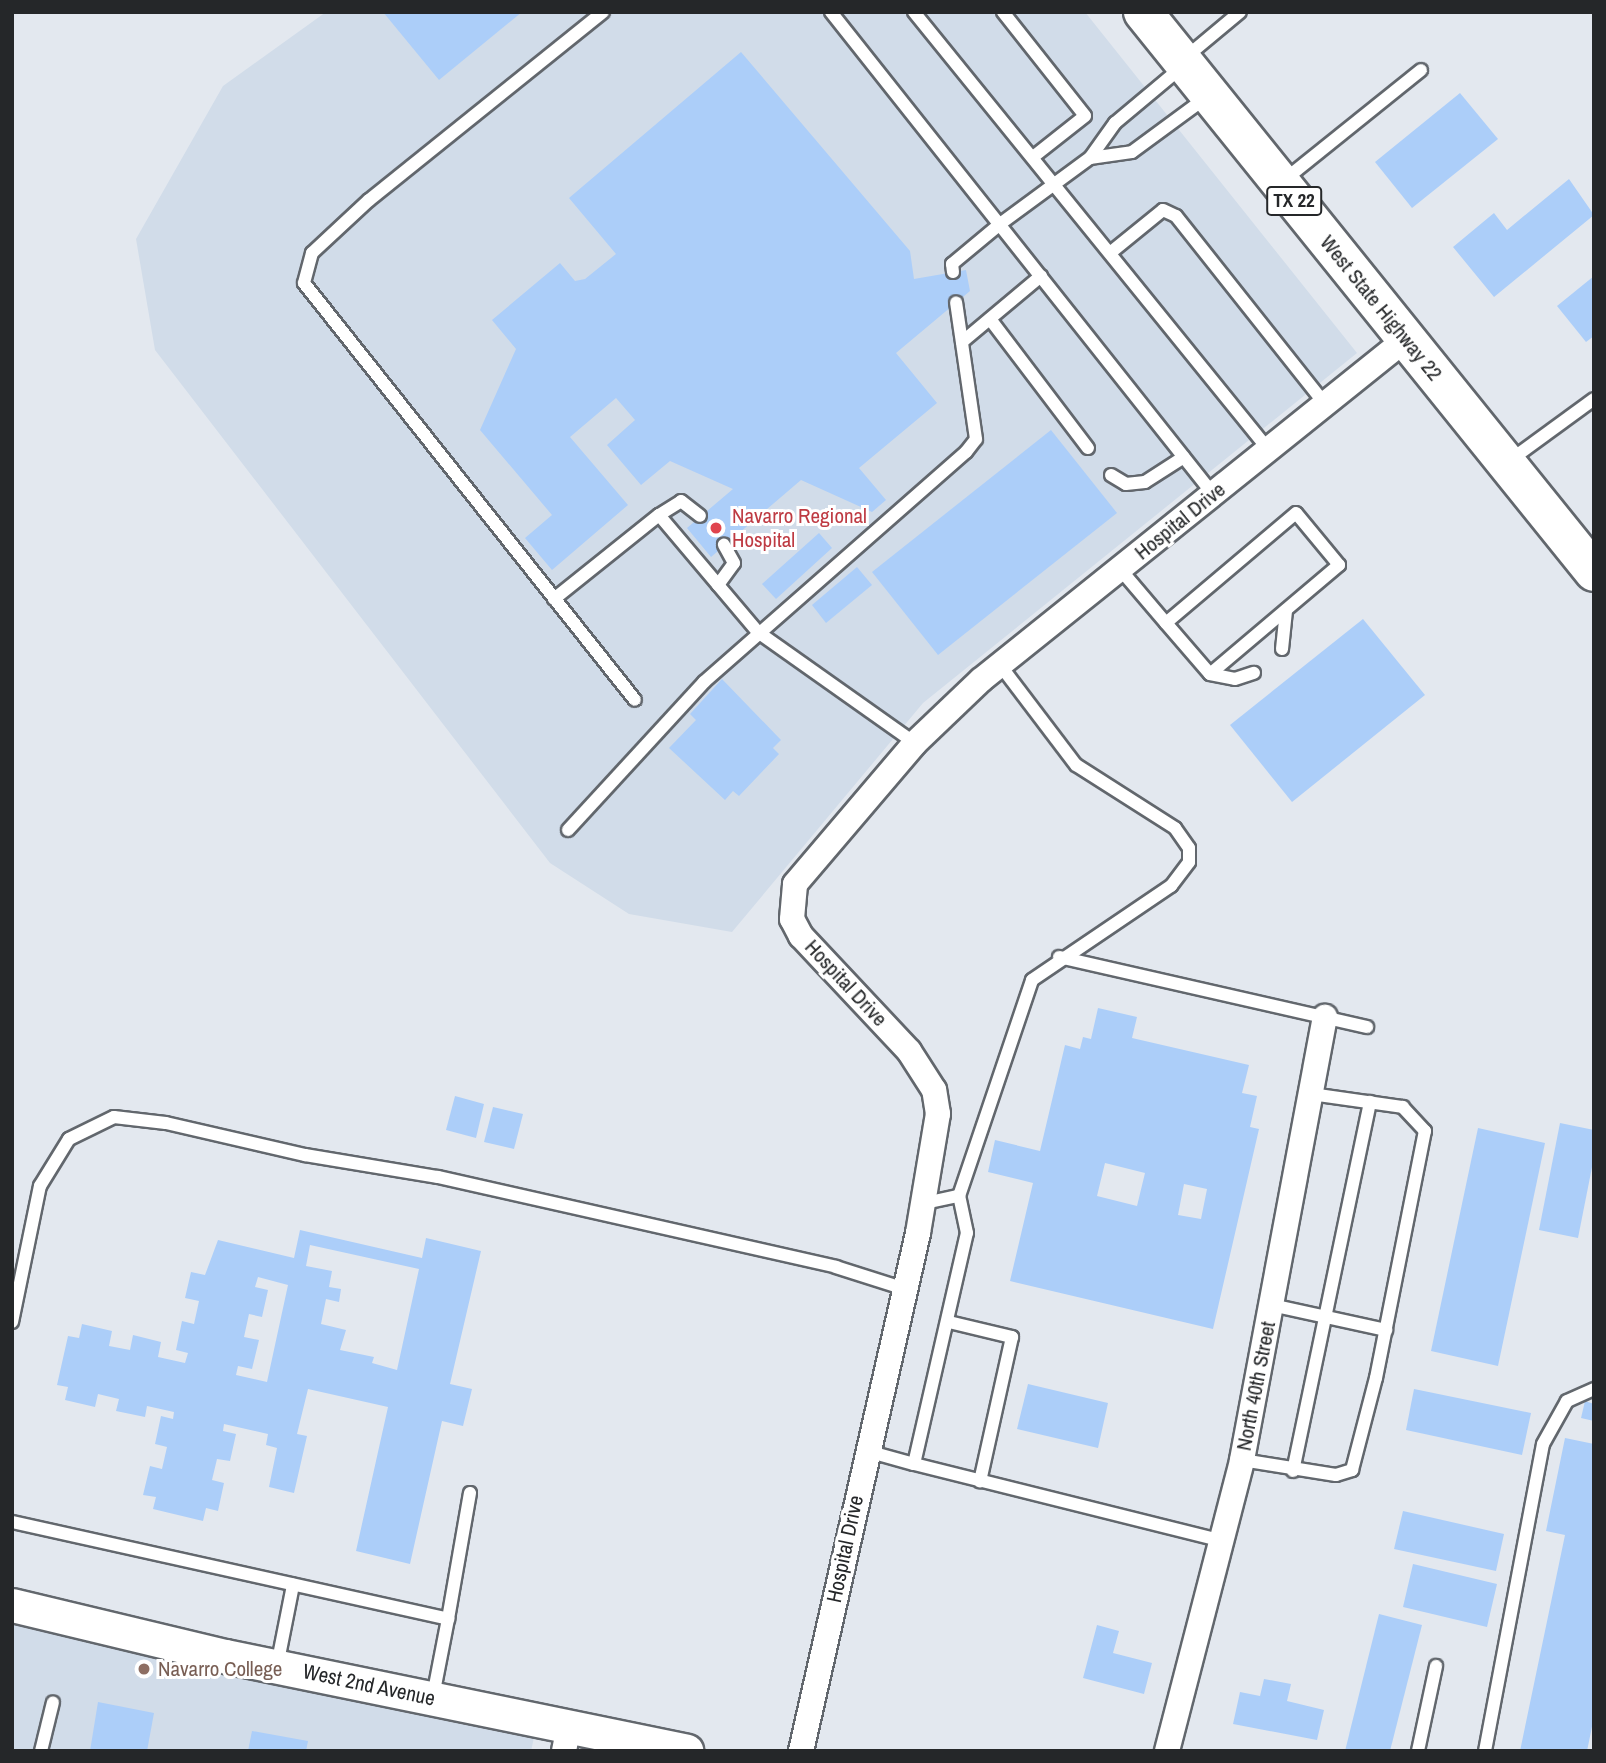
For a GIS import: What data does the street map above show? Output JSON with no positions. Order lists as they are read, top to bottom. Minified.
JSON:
{"streets":{"main road":["TX 22","West State Highway 22"],"street":["Hospital Drive","North 40th Street","West 2nd Avenue"]},"crossings":[["West State Highway 22","Hospital Drive"]],"places":["Navarro Regional Hospital","Navarro College"]}
